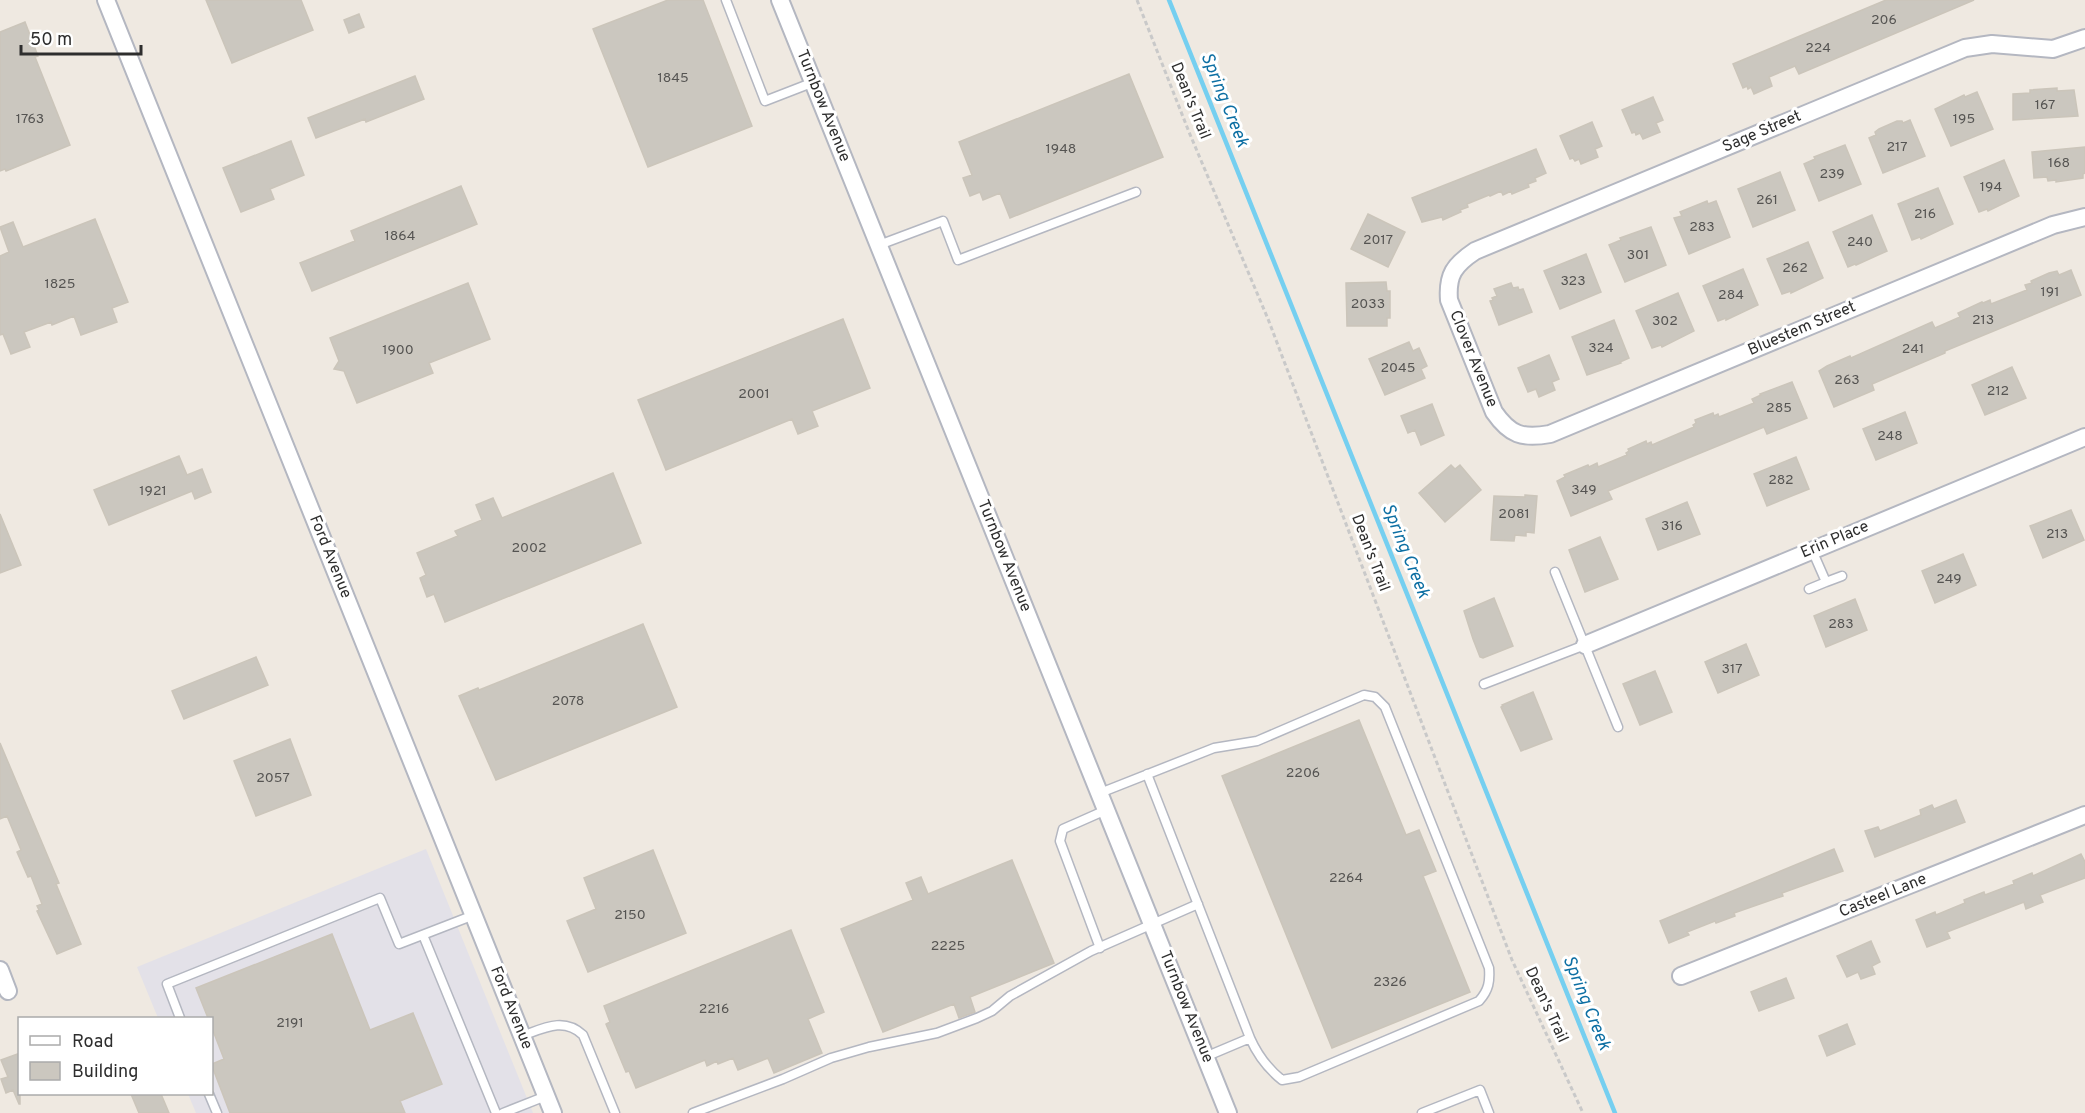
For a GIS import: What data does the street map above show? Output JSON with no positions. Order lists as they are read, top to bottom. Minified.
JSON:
{"streets":{"street":["Turnbow Avenue","Sage Street","Bluestem Street","Clover Avenue","Erin Place","Ford Avenue","Casteel Lane"],"path":["Dean's Trail"]},"crossings":[["Sage Street","Clover Avenue"],["Bluestem Street","Clover Avenue"]],"water":["Spring Creek"],"house_numbers":["206","224","1845","167","1763","195","217","1948","168","239","194","261","216","283","1864","2017","240","301","262","323","1825","191","284","2033","213","302","324","241","1900","2045","263","212","2001","285","248","282","349","1921","2081","316","213","2002","249","283","317","2078","2206","2057","2264","2150","2225","2326","2216","2191"],"legend":["Road","Building"],"scale_bar":"50 m"}
